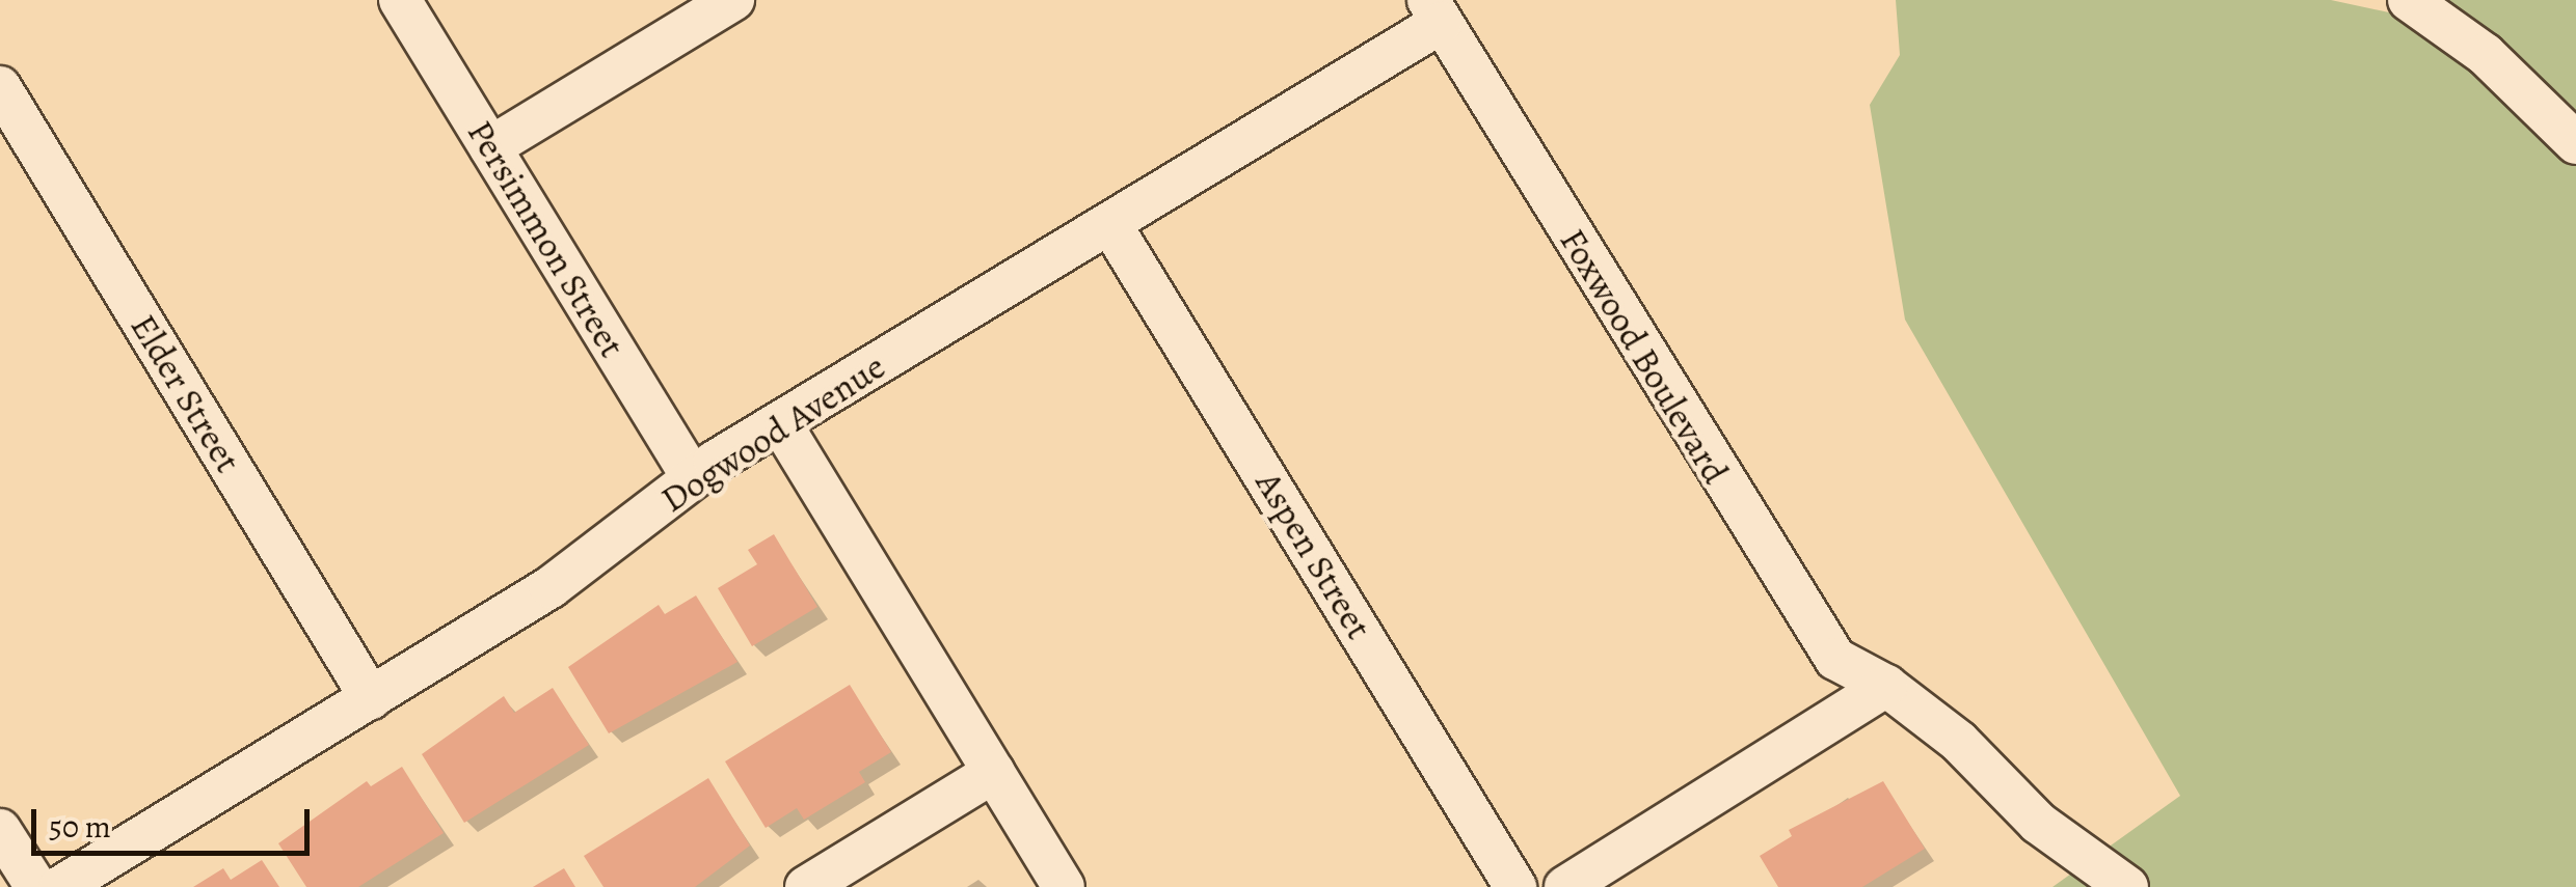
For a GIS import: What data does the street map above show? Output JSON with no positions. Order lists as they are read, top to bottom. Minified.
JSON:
{"streets":{"street":["Persimmon Street","Foxwood Boulevard","Elder Street","Dogwood Avenue","Aspen Street"]},"crossings":[["Persimmon Street","Dogwood Avenue"],["Foxwood Boulevard","Dogwood Avenue"],["Elder Street","Dogwood Avenue"],["Dogwood Avenue","Aspen Street"]],"scale_bar":"50 m"}
